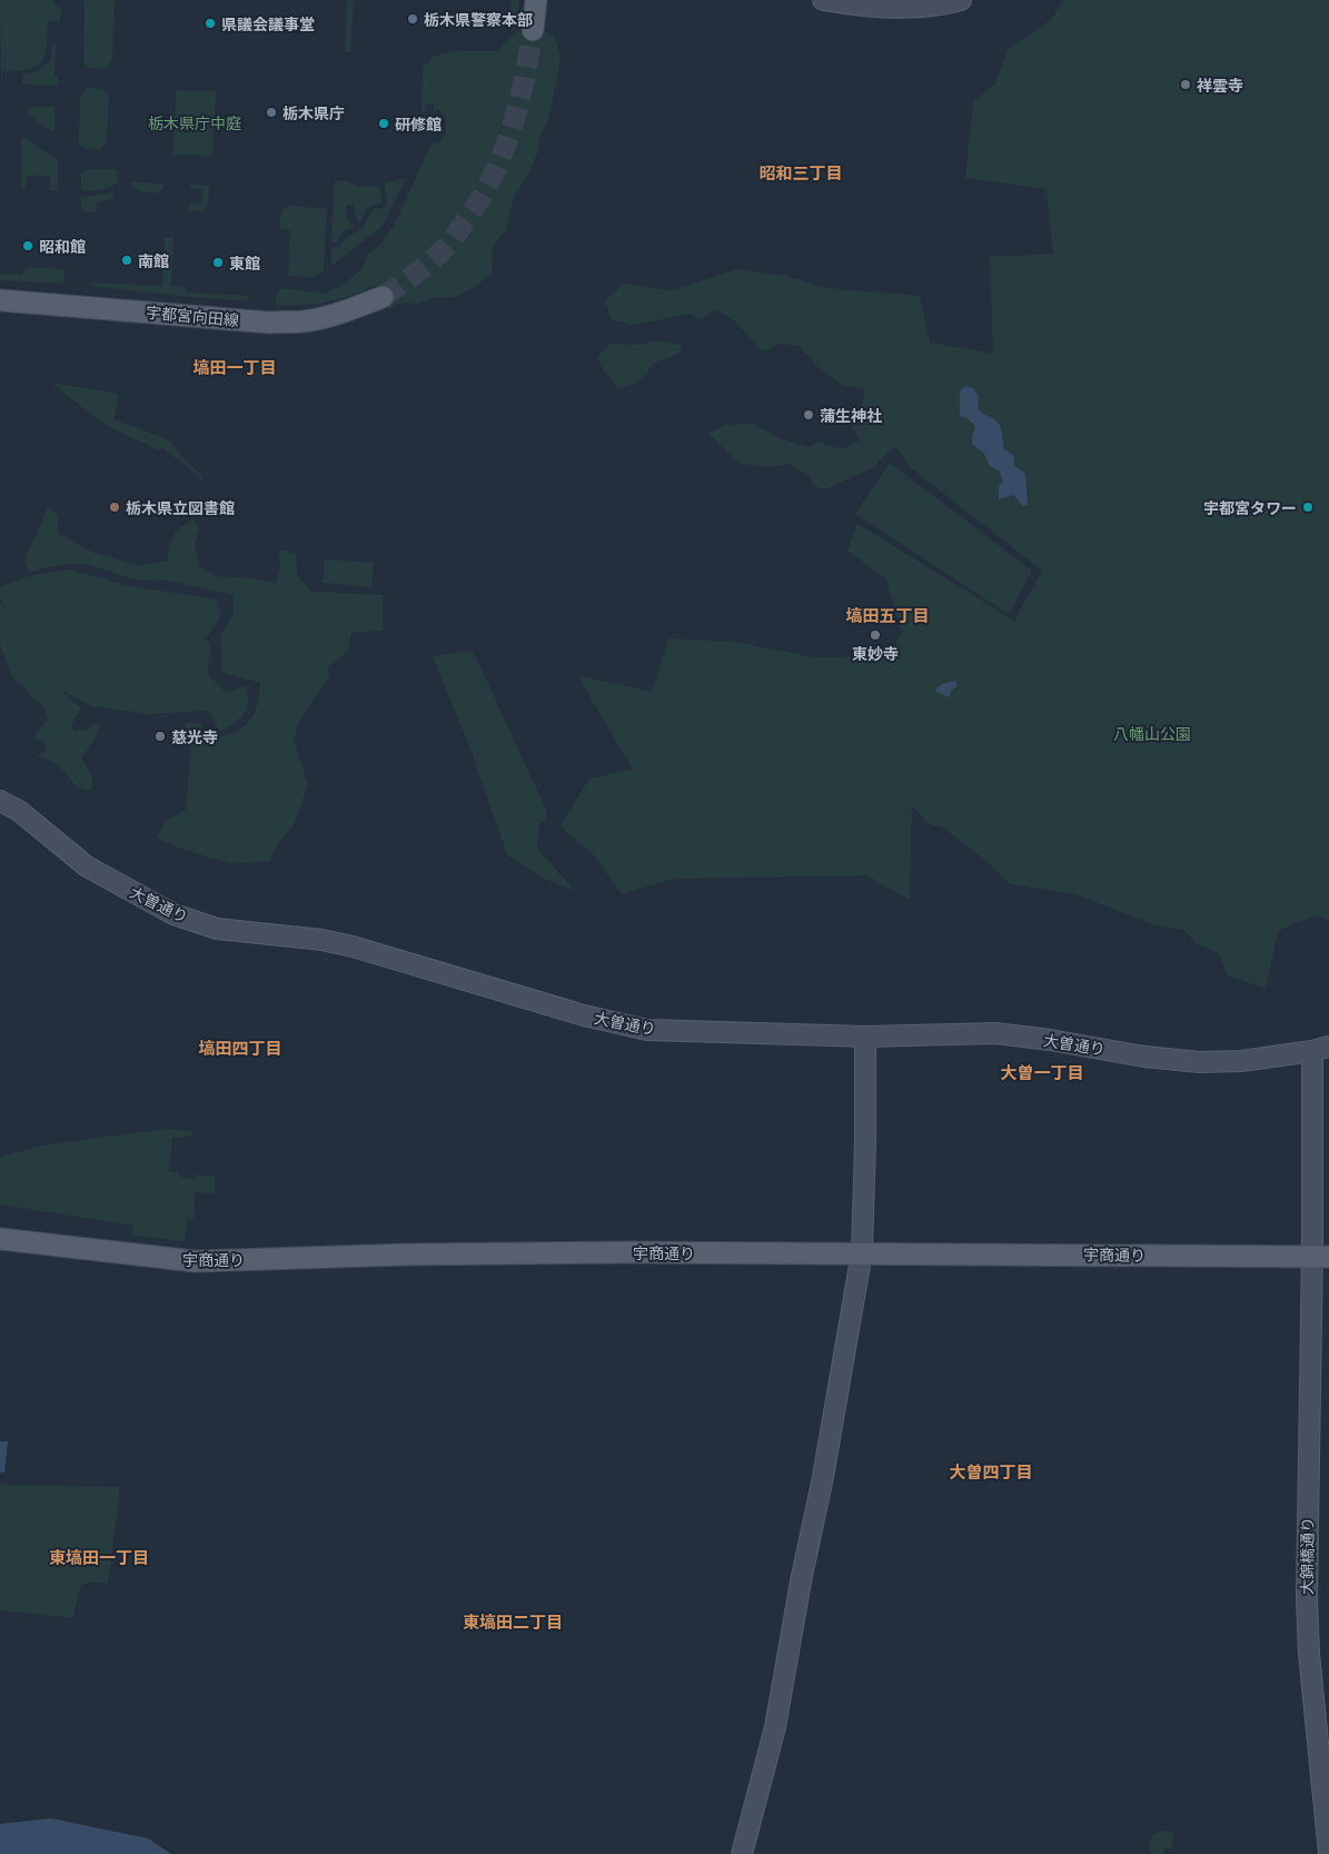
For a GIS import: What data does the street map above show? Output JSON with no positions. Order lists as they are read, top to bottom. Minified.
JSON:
{"streets":{"main road":["宇都宮向田線","宇商通り"],"street":["大曽通り","大錦橋通り"]},"crossings":[["大曽通り","大錦橋通り"],["宇商通り","大錦橋通り"]],"districts":["昭和三丁目","塙田一丁目","塙田五丁目","塙田四丁目","大曽一丁目","大曽四丁目","東塙田一丁目","東塙田二丁目"],"parks":["栃木県庁中庭","八幡山公園"],"places":["栃木県警察本部","県議会議事堂","祥雲寺","栃木県庁","研修館","昭和館","南館","東館","蒲生神社","栃木県立図書館","宇都宮タワー","東妙寺","慈光寺"]}
